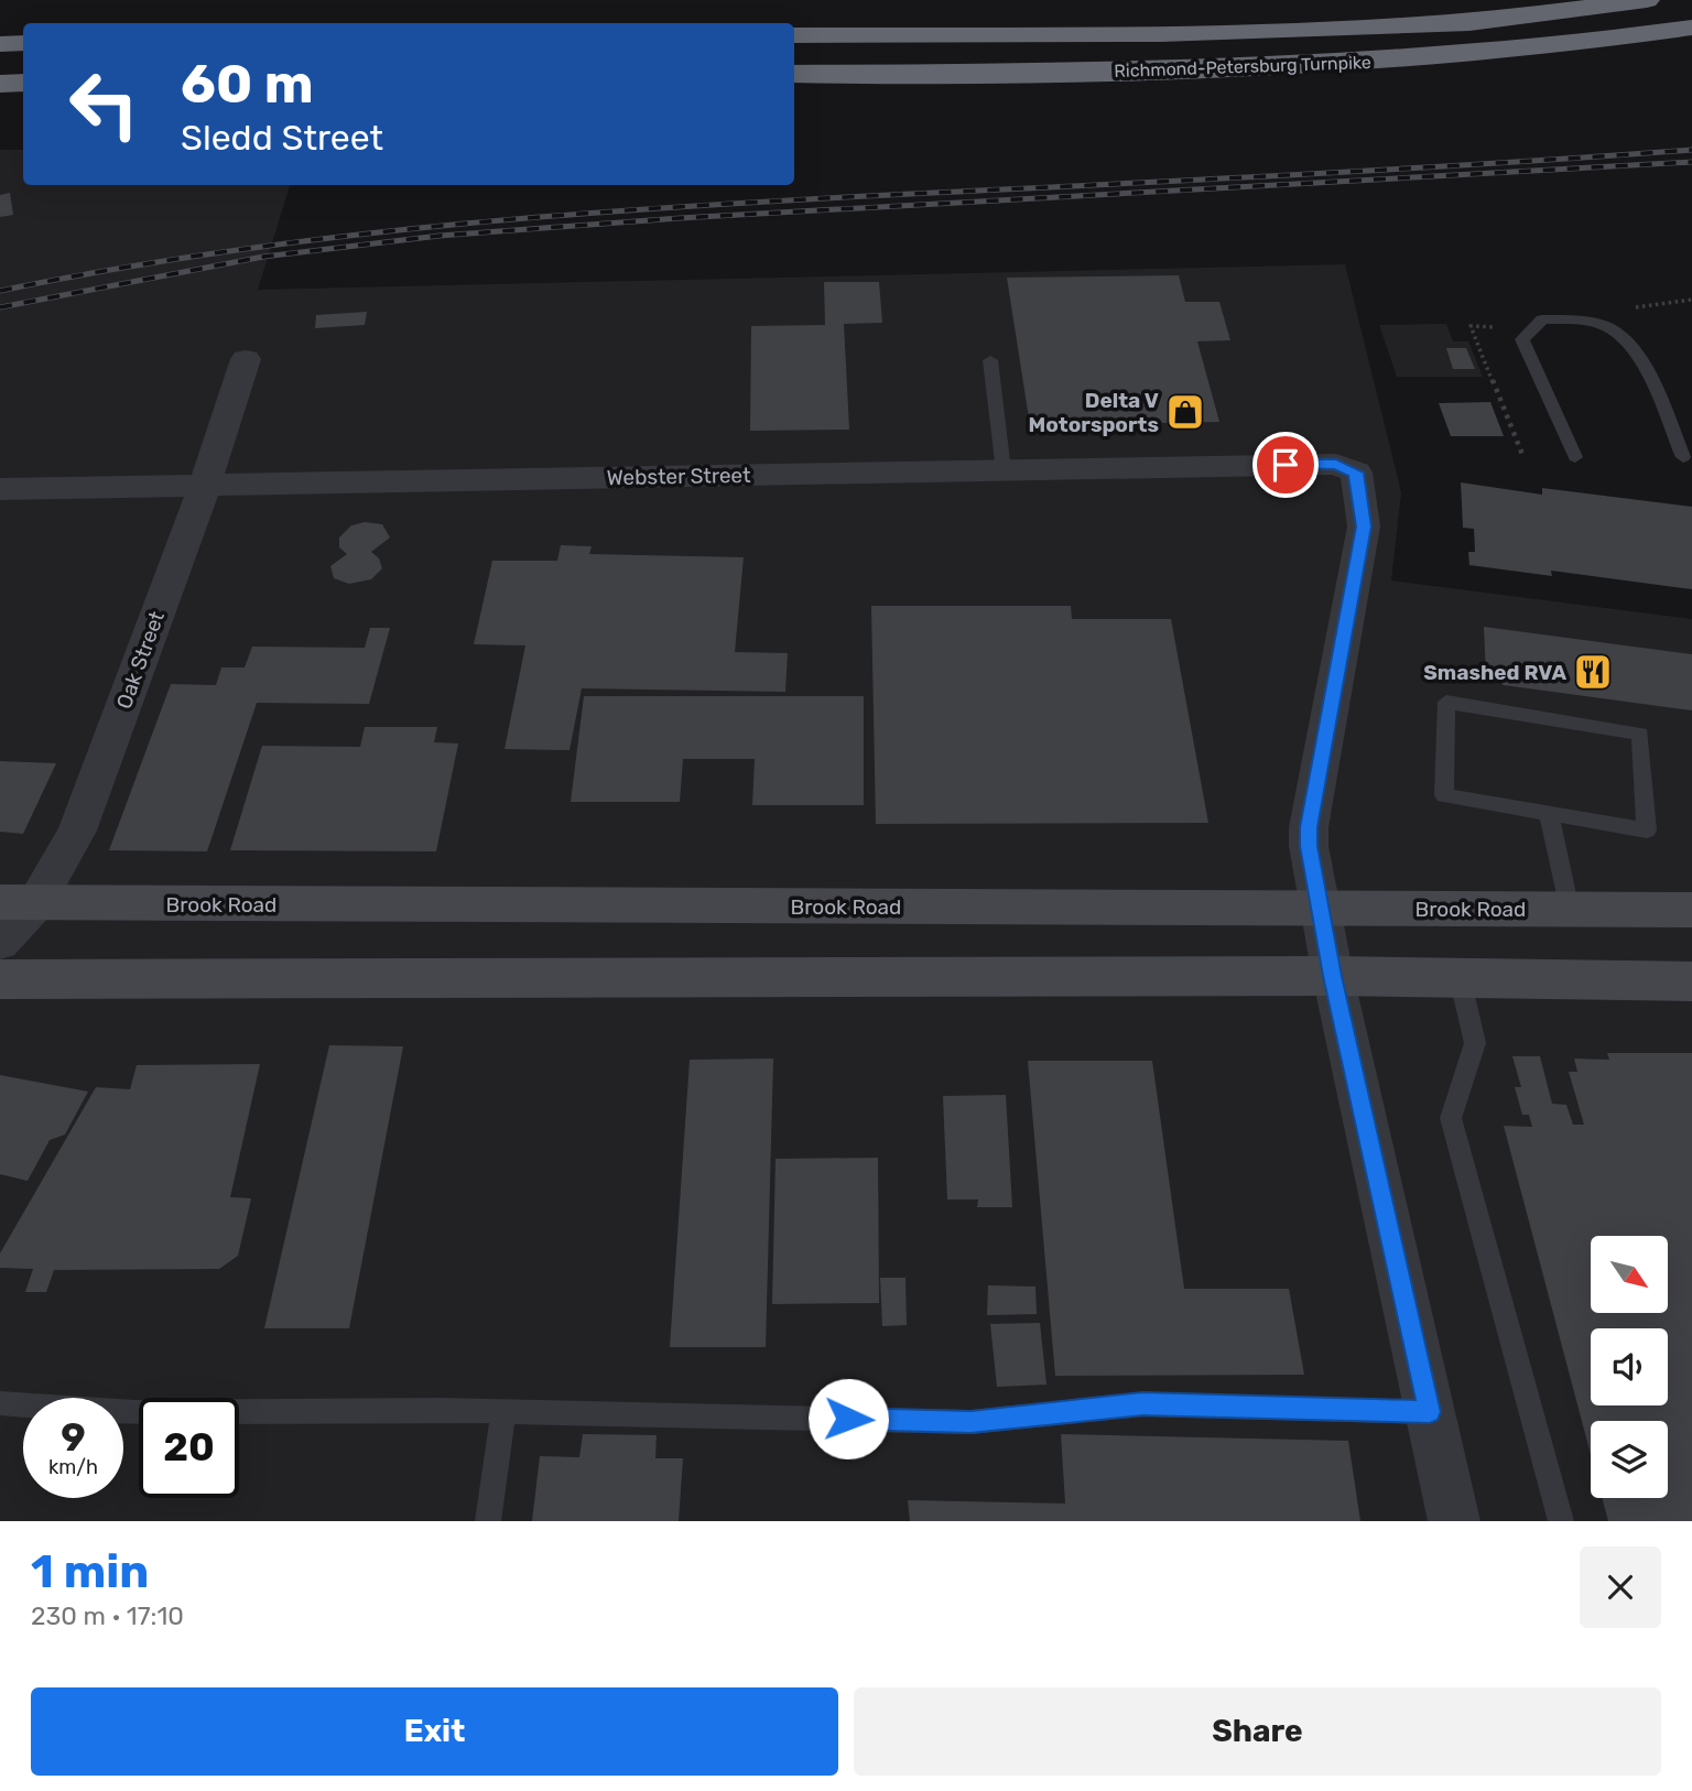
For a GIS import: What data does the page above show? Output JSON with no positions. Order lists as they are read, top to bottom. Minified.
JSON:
{"streets":{"highway":["Richmond-Petersburg Turnpike"],"main road":["Brook Road"],"street":["Webster Street","Oak Street"]},"crossings":[["Webster Street","Oak Street"],["Webster Street","Brook Road"],["Oak Street","Brook Road"]],"places":{"shop":["Delta V Motorsports"],"restaurant":["Smashed RVA"]},"north":"bottom right","page":{"turn":["60 m","Sledd Street"],"speed":"9 km/h","limit":"20","heading":["1 min","230 m · 17:10"],"buttons":["Exit","Share"]}}
